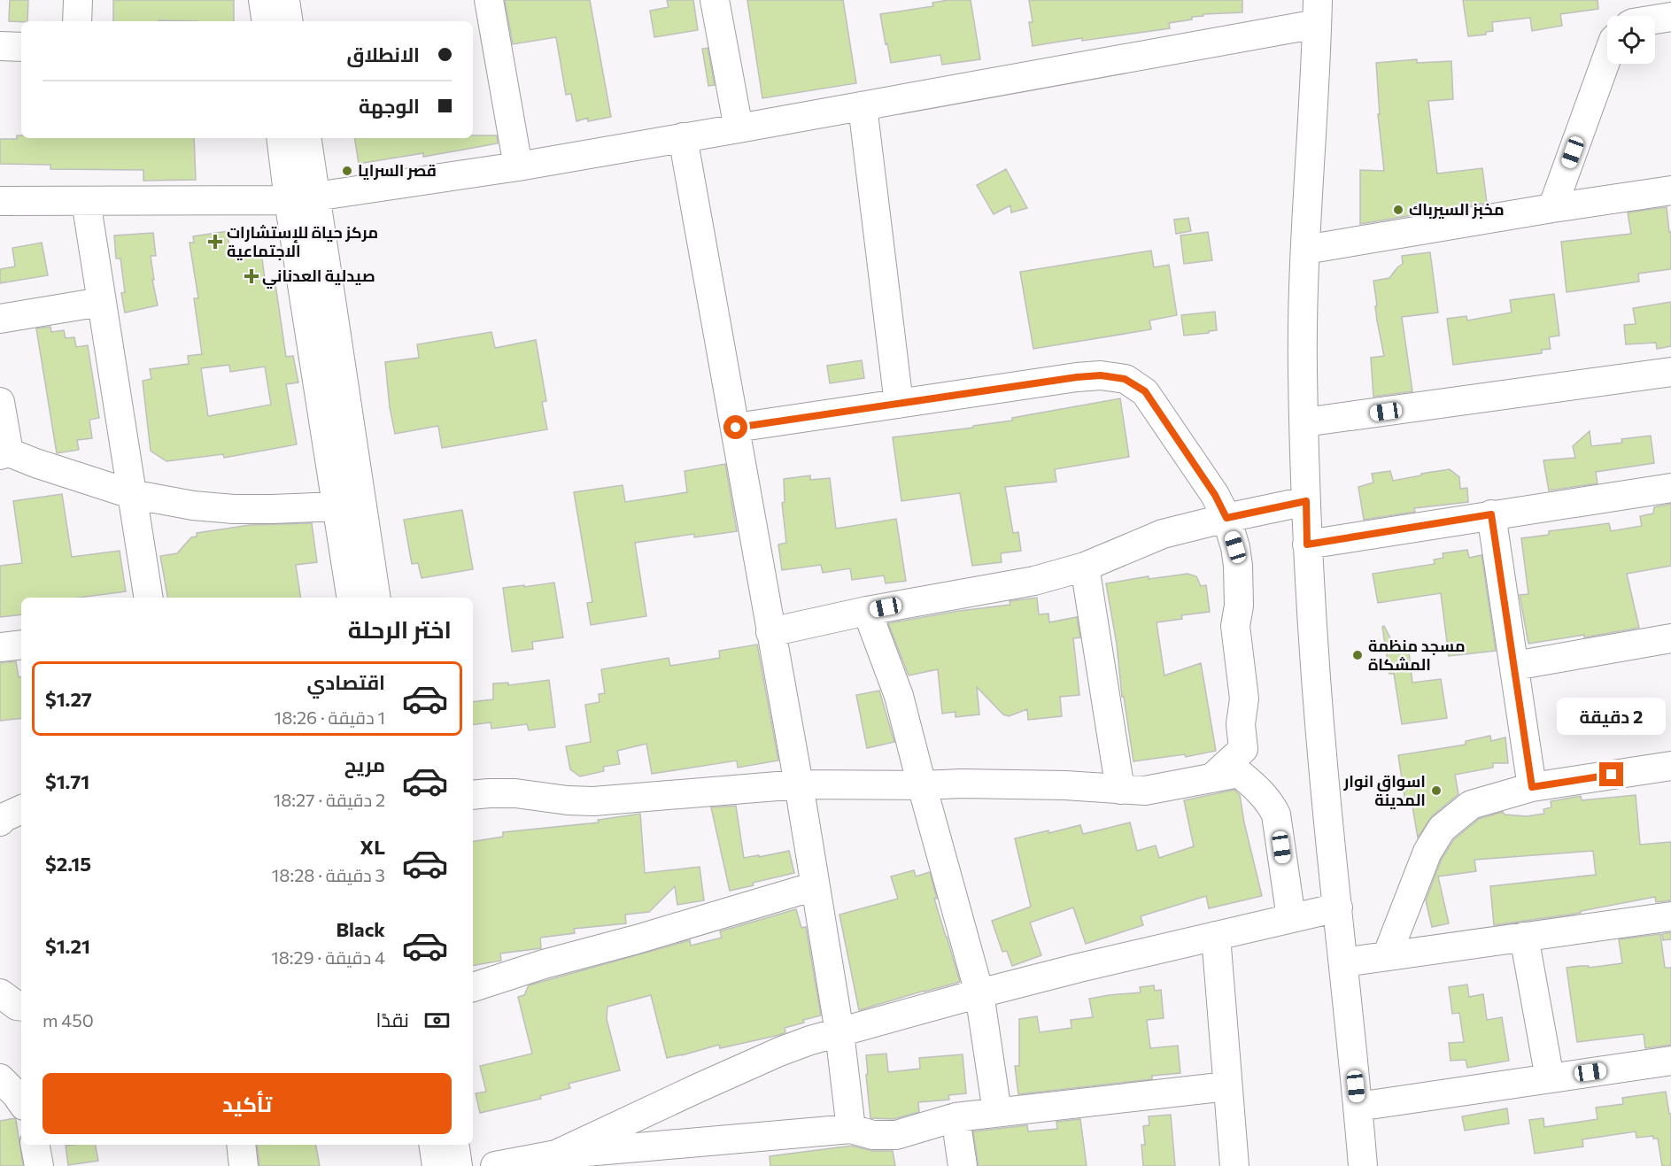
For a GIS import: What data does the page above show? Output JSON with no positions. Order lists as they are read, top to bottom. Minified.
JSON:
{"places":{"other":["قصر السرايا","مخبز السيرباك","مسجد منظمة المشكاة","اسواق انوار المدينة"],"health":["مركز حياة للإستشارات الاجتماعية","صيدلية العدناني"]},"page":{"banner":["الانطلاق","الوجهة"],"heading":"اختر الرحلة","list":[{"name":"اقتصادي","note":"1 دقيقة · 18:26","value":"$1.27"},{"name":"مريح","note":"2 دقيقة · 18:27","value":"$1.71"},{"name":"XL","note":"3 دقيقة · 18:28","value":"$2.15"},{"name":"Black","note":"4 دقيقة · 18:29","value":"$1.21"}],"bubble":"2 دقيقة","pay":["نقدًا","450 m"],"buttons":"تأكيد"}}
